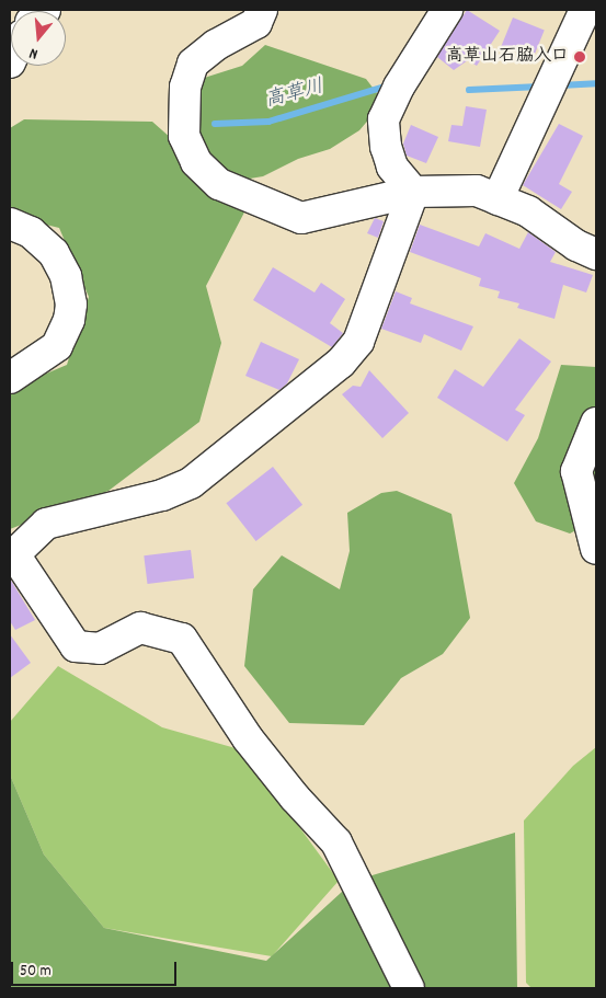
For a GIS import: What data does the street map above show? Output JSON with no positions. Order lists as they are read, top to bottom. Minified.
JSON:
{"water":["高草川"],"places":["高草山石脇入口"],"scale_bar":"50 m","north":"bottom"}
